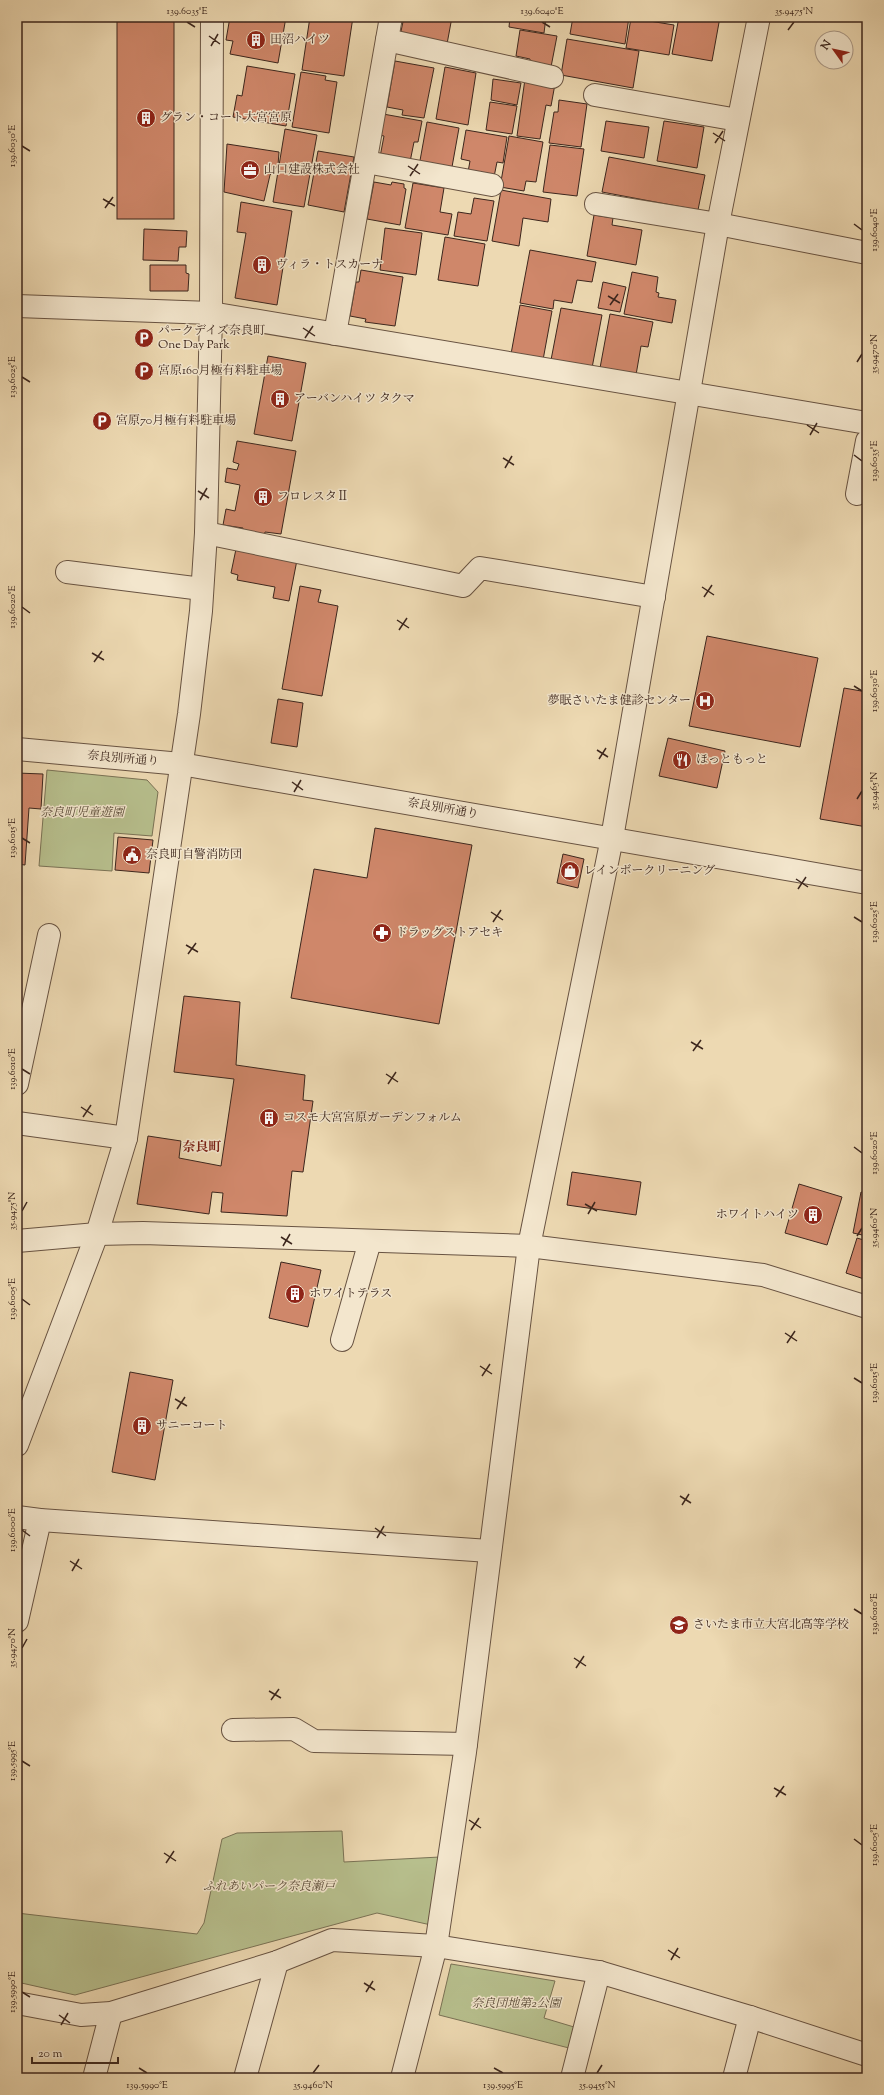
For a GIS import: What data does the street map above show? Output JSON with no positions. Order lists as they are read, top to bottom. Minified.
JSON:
{"streets":{"street":["奈良別所通り"]},"districts":["奈良町"],"parks":["奈良町児童遊園","ふれあいパーク奈良瀬戸","奈良団地第2公園"],"places":{"building":["田沼ハイツ","グラン・コート大宮宮原","ヴィラ・トスカーナ","アーバンハイツ タクマ","フロレスタⅡ","コスモ大宮宮原ガーデンフォルム","ホワイトハイツ","ホワイトテラス","サニーコート"],"office":["山口建設株式会社"],"parking":["パークデイズ奈良町 One Day Park","宮原160月極有料駐車場","宮原70月極有料駐車場"],"hospital":["夢眠さいたま健診センター"],"restaurant":["ほっともっと"],"public building":["奈良町自警消防団"],"shop":["レインボークリーニング"],"pharmacy":["ドラッグストアセキ"],"school or university":["さいたま市立大宮北高等学校"]},"scale_bar":"20 m","north":"top left","coordinates":["139.6035°E","139.6040°E","35.9475°N","139.6030°E","35.9470°N","139.6025°E","139.6020°E","35.9465°N","139.6015°E","139.6010°E","35.9460°N","139.6005°E","139.6000°E","139.5995°E","139.5990°E","35.9455°N"]}
